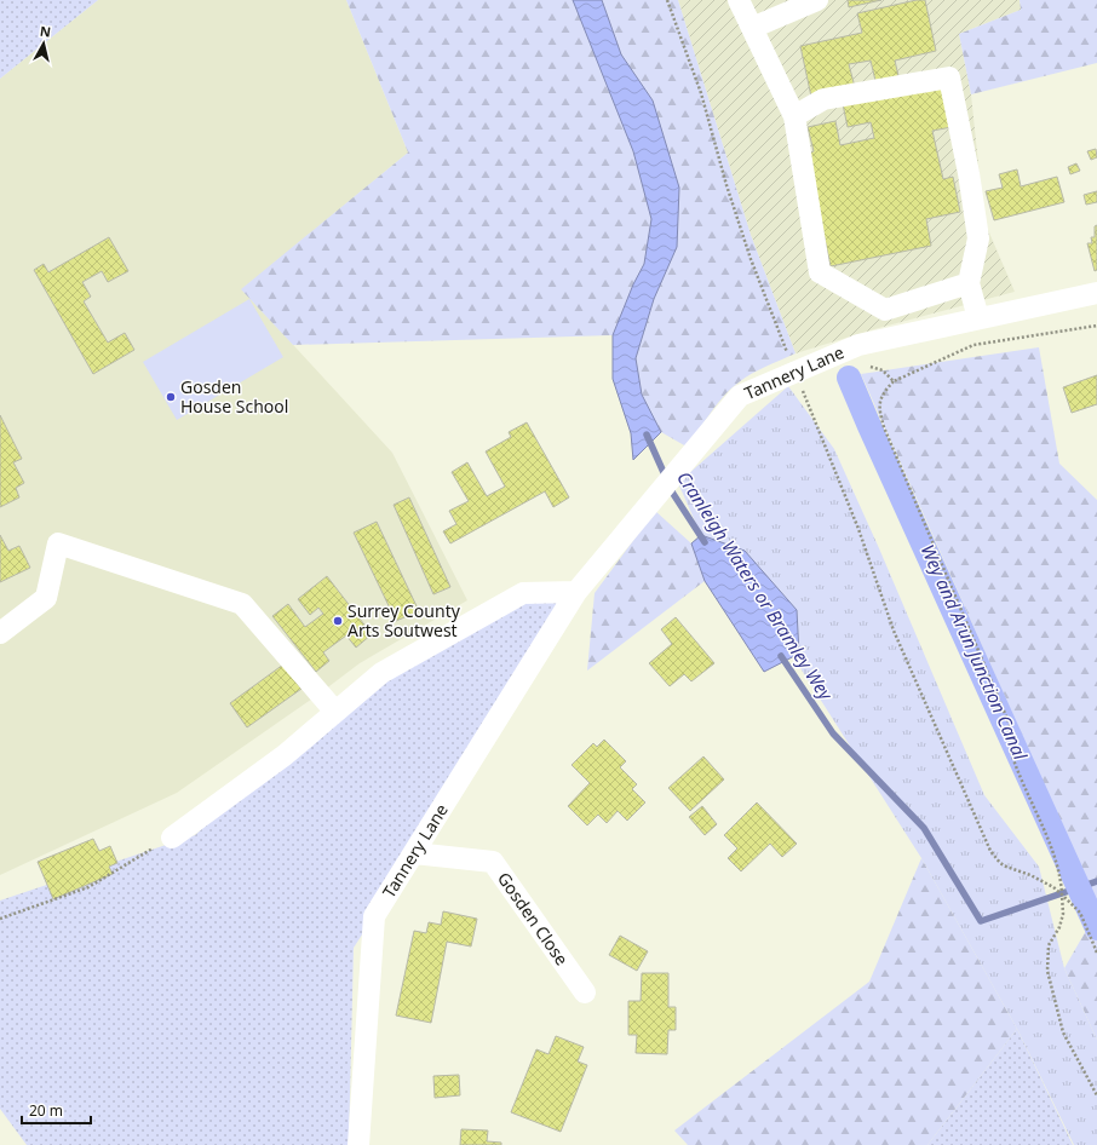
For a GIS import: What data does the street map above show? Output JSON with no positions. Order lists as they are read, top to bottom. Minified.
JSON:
{"streets":{"street":["Tannery Lane","Gosden Close"]},"crossings":[["Tannery Lane","Gosden Close"]],"water":["Cranleigh Waters or Bramley Wey","Wey and Arun Junction Canal"],"places":["Gosden House School","Surrey County Arts Soutwest"],"scale_bar":"20 m","north":"top"}
